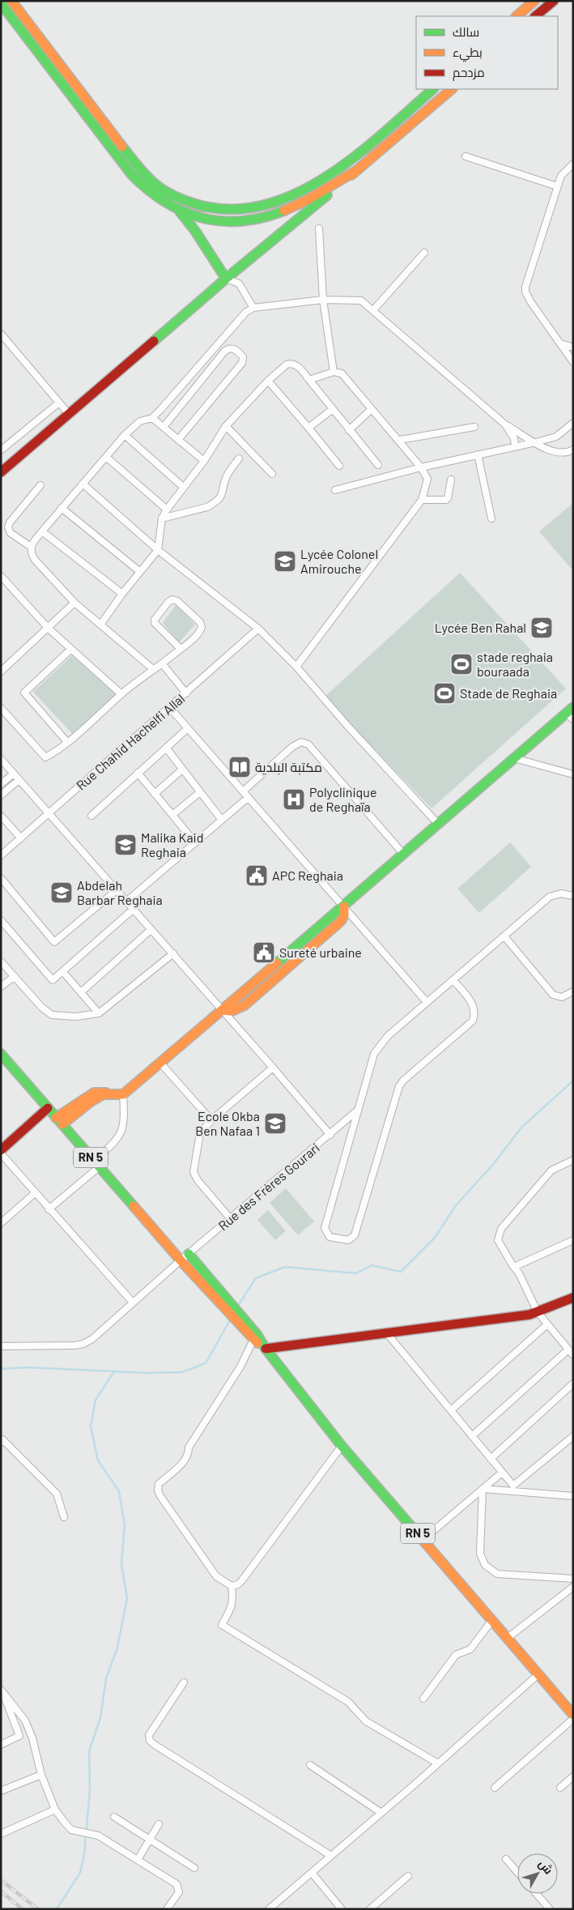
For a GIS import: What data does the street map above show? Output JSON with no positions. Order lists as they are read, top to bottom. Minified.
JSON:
{"streets":{"main road":["RN 5"],"street":["Rue Chahid Hachelfi Allal","Rue des Frères Gourari"]},"crossings":[["RN 5","Rue des Frères Gourari"]],"places":{"school or university":["Lycée Colonel Amirouche","Lycée Ben Rahal","Malika Kaid Reghaia","Abdelah Barbar Reghaia","Ecole Okba Ben Nafaa 1"],"sports":["stade reghaia bouraada","Stade de Reghaia"],"library":["مكتبة البلدية"],"hospital":["Polyclinique de Reghaïa"],"public building":["APC Reghaia","Sureté urbaine"]},"legend":["سالك","بطيء","مزدحم"],"north":"top right"}
